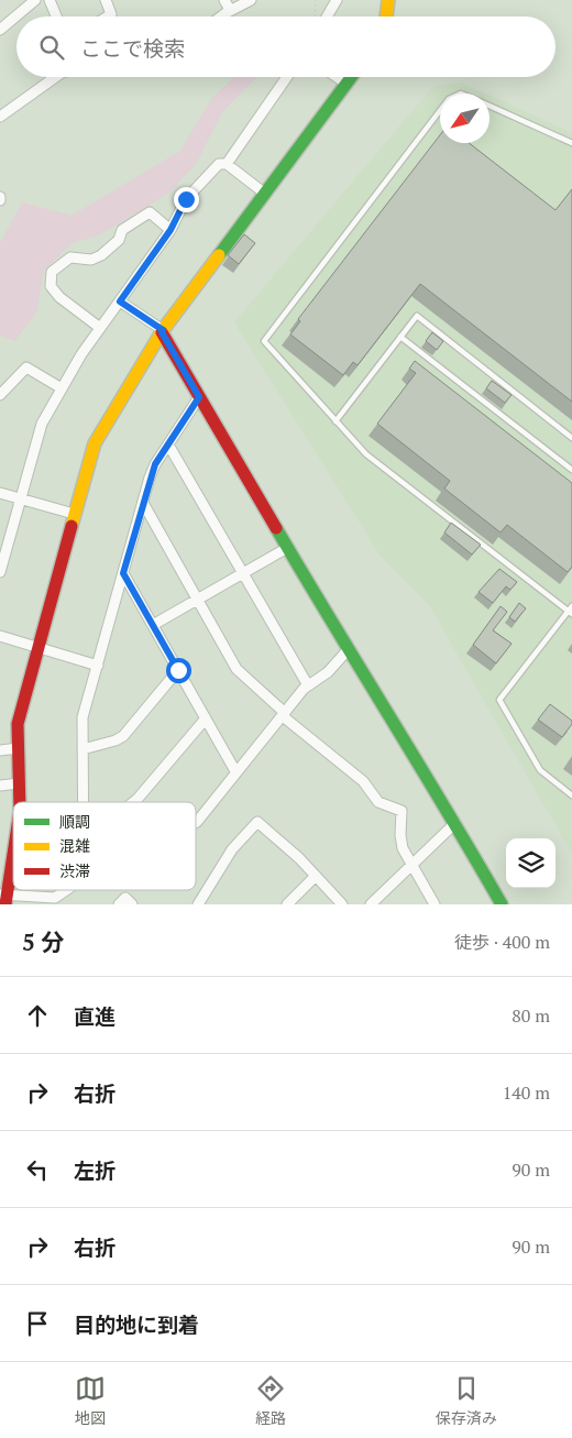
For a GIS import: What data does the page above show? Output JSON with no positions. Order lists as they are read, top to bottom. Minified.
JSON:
{"legend":["順調","混雑","渋滞"],"north":"bottom left","page":{"search":"ここで検索","heading":["5 分","徒歩 · 400 m"],"list":[["直進","80 m"],["右折","140 m"],["左折","90 m"],["右折","90 m"],"目的地に到着"],"nav":["地図","経路","保存済み"]}}
